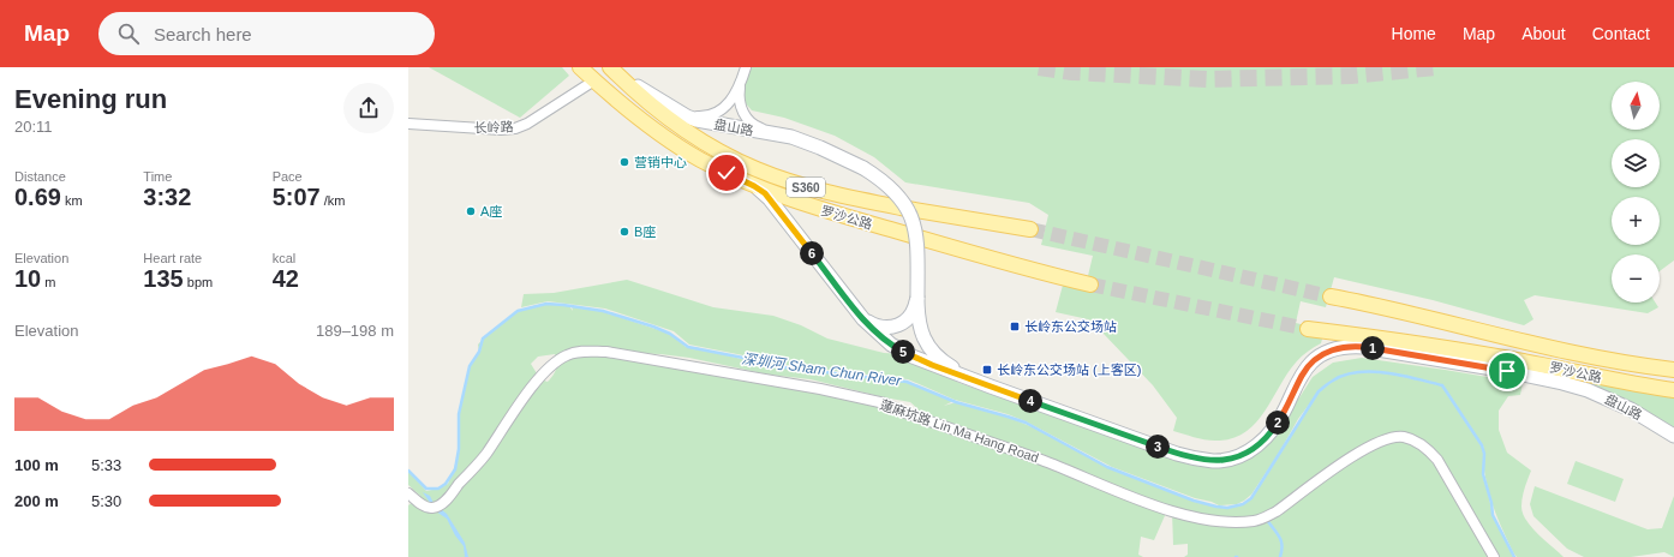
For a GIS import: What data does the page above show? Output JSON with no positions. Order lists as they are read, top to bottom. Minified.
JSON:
{"streets":{"main road":["盘山路","S360","罗沙公路"],"street":["长岭路","蓮麻坑路 Lin Ma Hang Road"]},"crossings":[["长岭路","罗沙公路"],["盘山路","罗沙公路"]],"water":["深圳河 Sham Chun River"],"places":{"other":["营销中心","A座","B座"],"transit":["长岭东公交场站","长岭东公交场站 (上客区)"]},"north":"top","page":{"header":"Map","search":"Search here","nav":["Home","Map","About","Contact"],"heading":["Evening run","20:11"],"map_buttons":["+","−"],"stats":[["Distance","0.69 km"],["Time","3:32"],["Pace","5:07 /km"],["Elevation","10 m"],["Heart rate","135 bpm"],["kcal","42"]],"pins":["6","1","5","4","2","3"],"chart":["Elevation","189–198 m"],"list":[{"name":"100 m","note":"5:33"},{"name":"200 m","note":"5:30"}]}}
